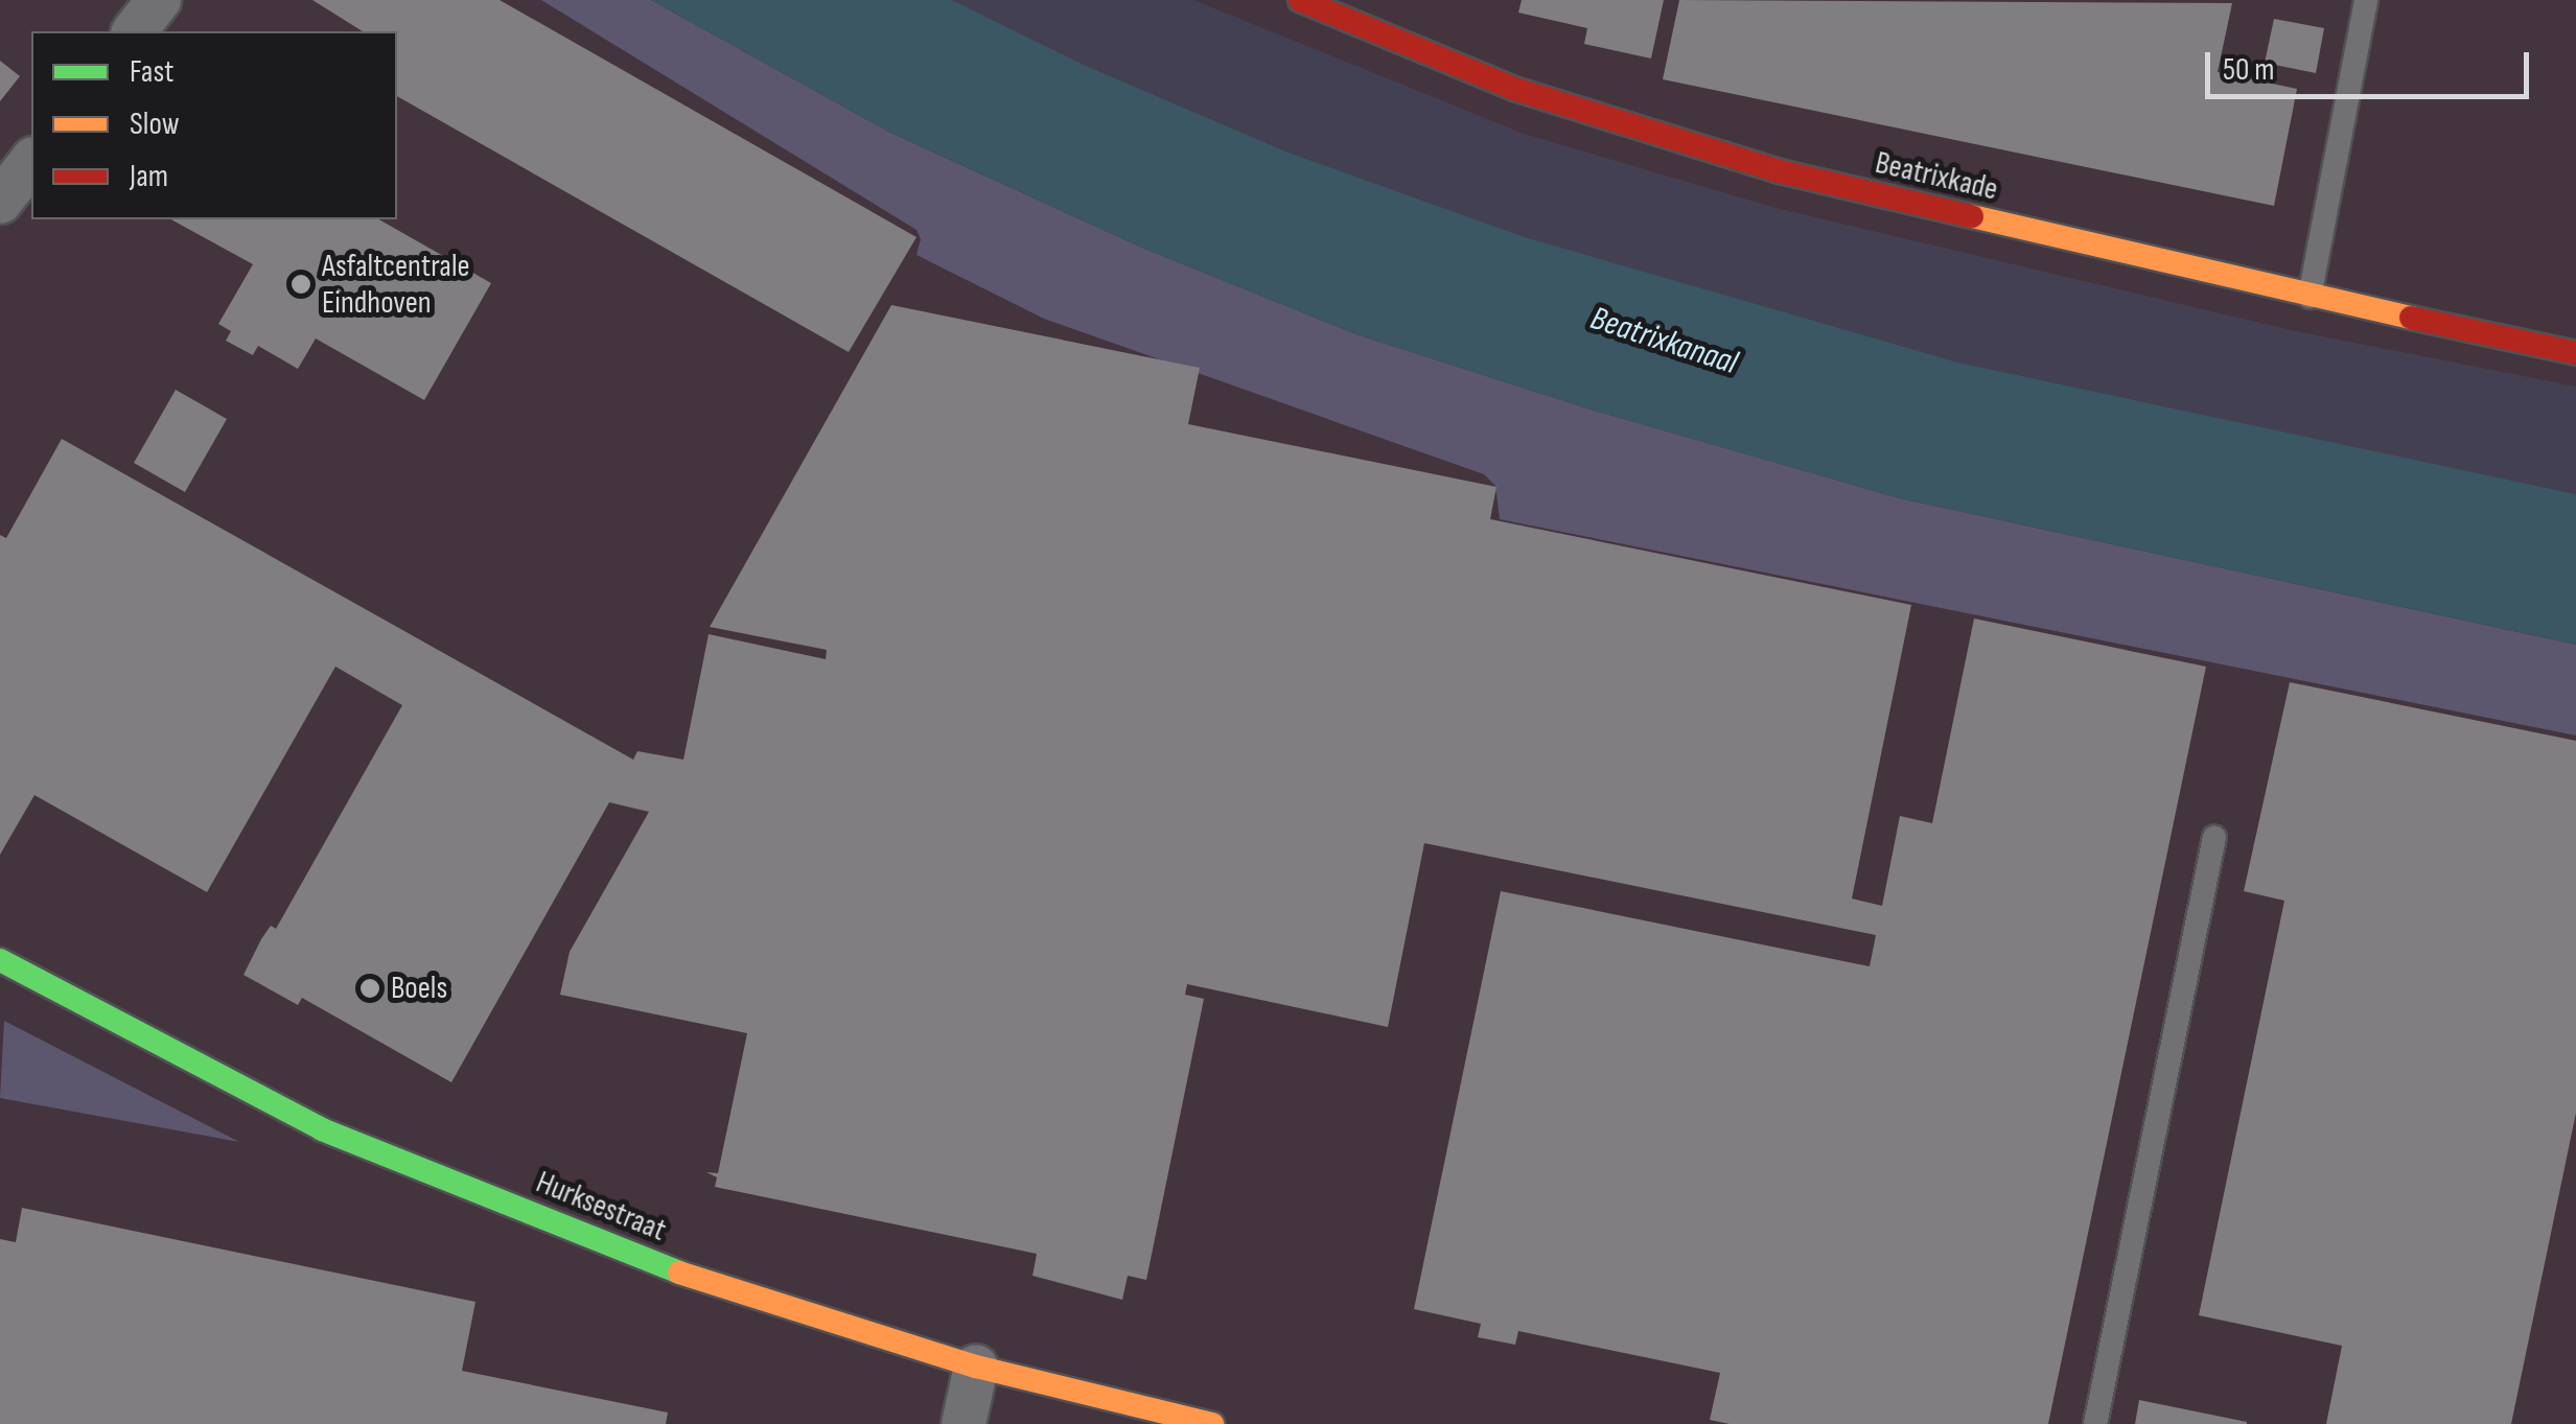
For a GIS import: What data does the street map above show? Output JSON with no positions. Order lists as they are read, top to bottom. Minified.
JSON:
{"streets":{"street":["Beatrixkade","Hurksestraat"]},"water":["Beatrixkanaal"],"places":["Asfaltcentrale Eindhoven","Boels"],"legend":["Fast","Slow","Jam"],"scale_bar":"50 m"}
